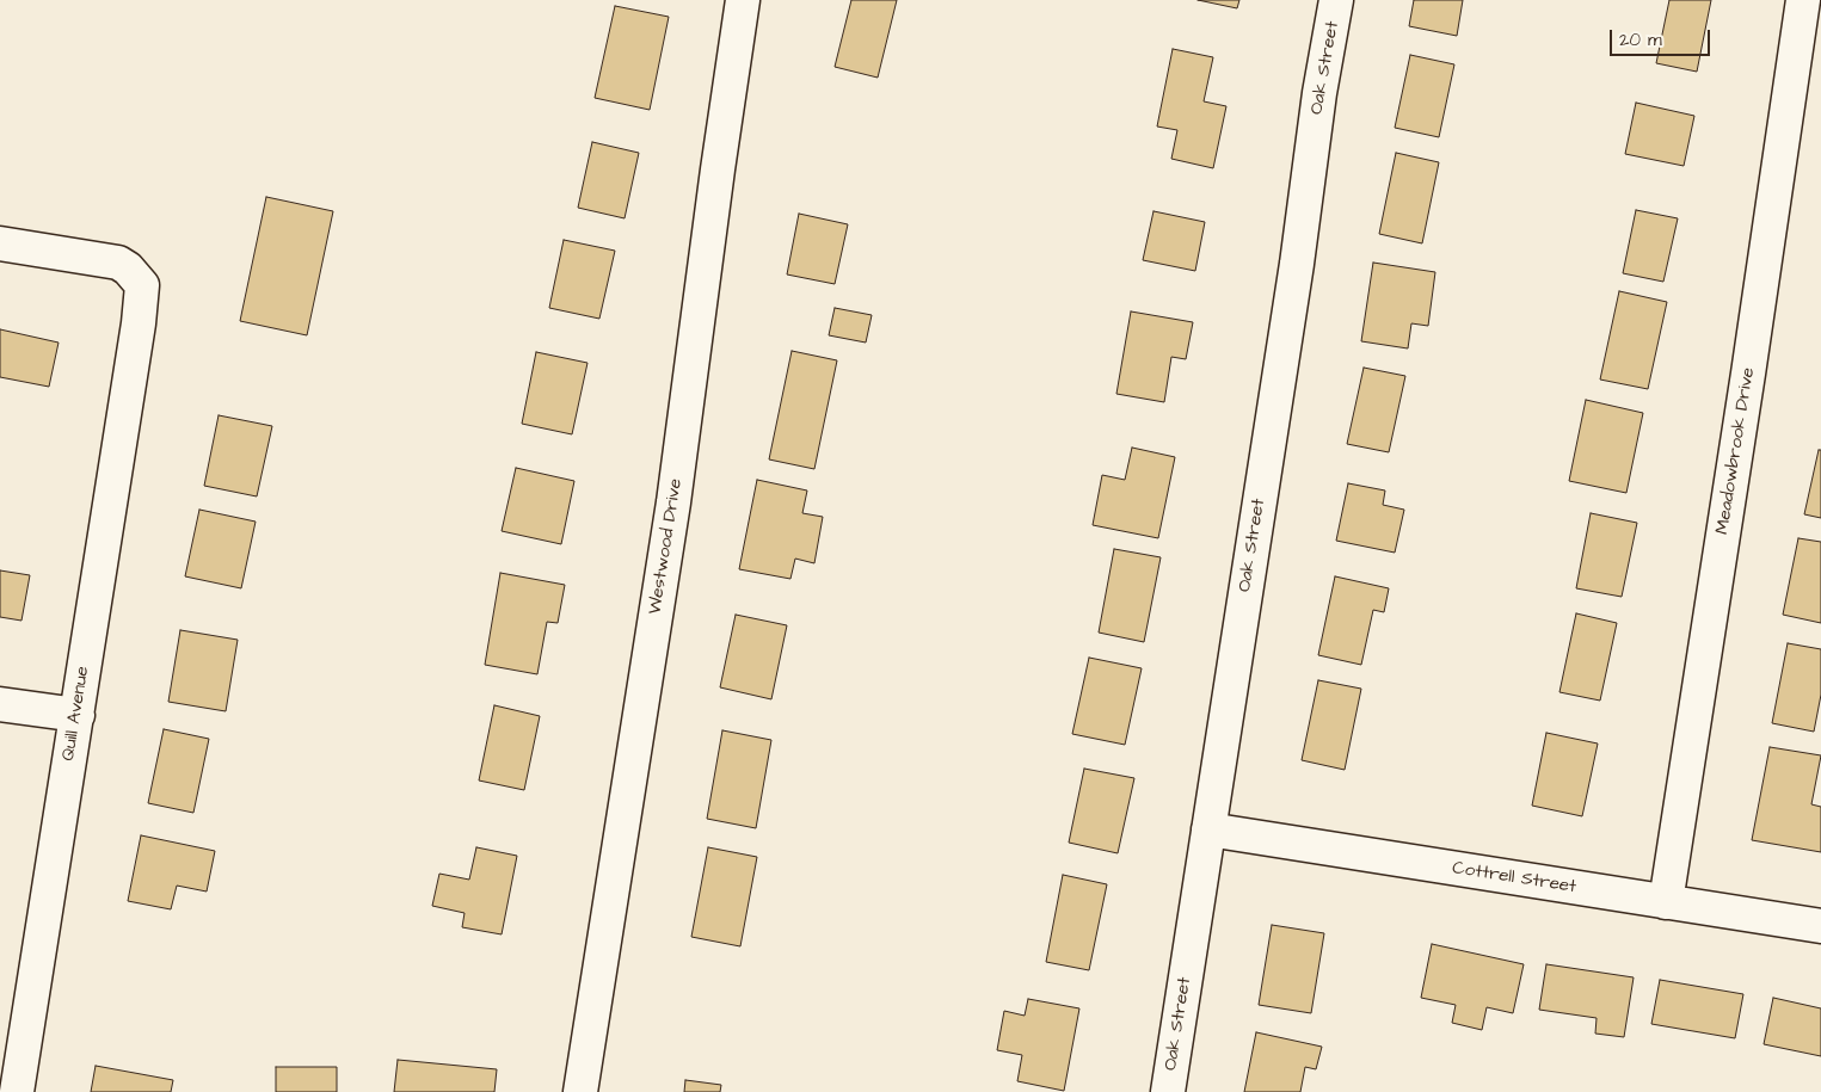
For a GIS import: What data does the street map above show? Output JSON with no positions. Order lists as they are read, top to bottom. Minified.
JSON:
{"streets":{"street":["Oak Street","Meadowbrook Drive","Westwood Drive","Quill Avenue","Cottrell Street"]},"crossings":[["Oak Street","Cottrell Street"],["Meadowbrook Drive","Cottrell Street"]],"scale_bar":"20 m"}
